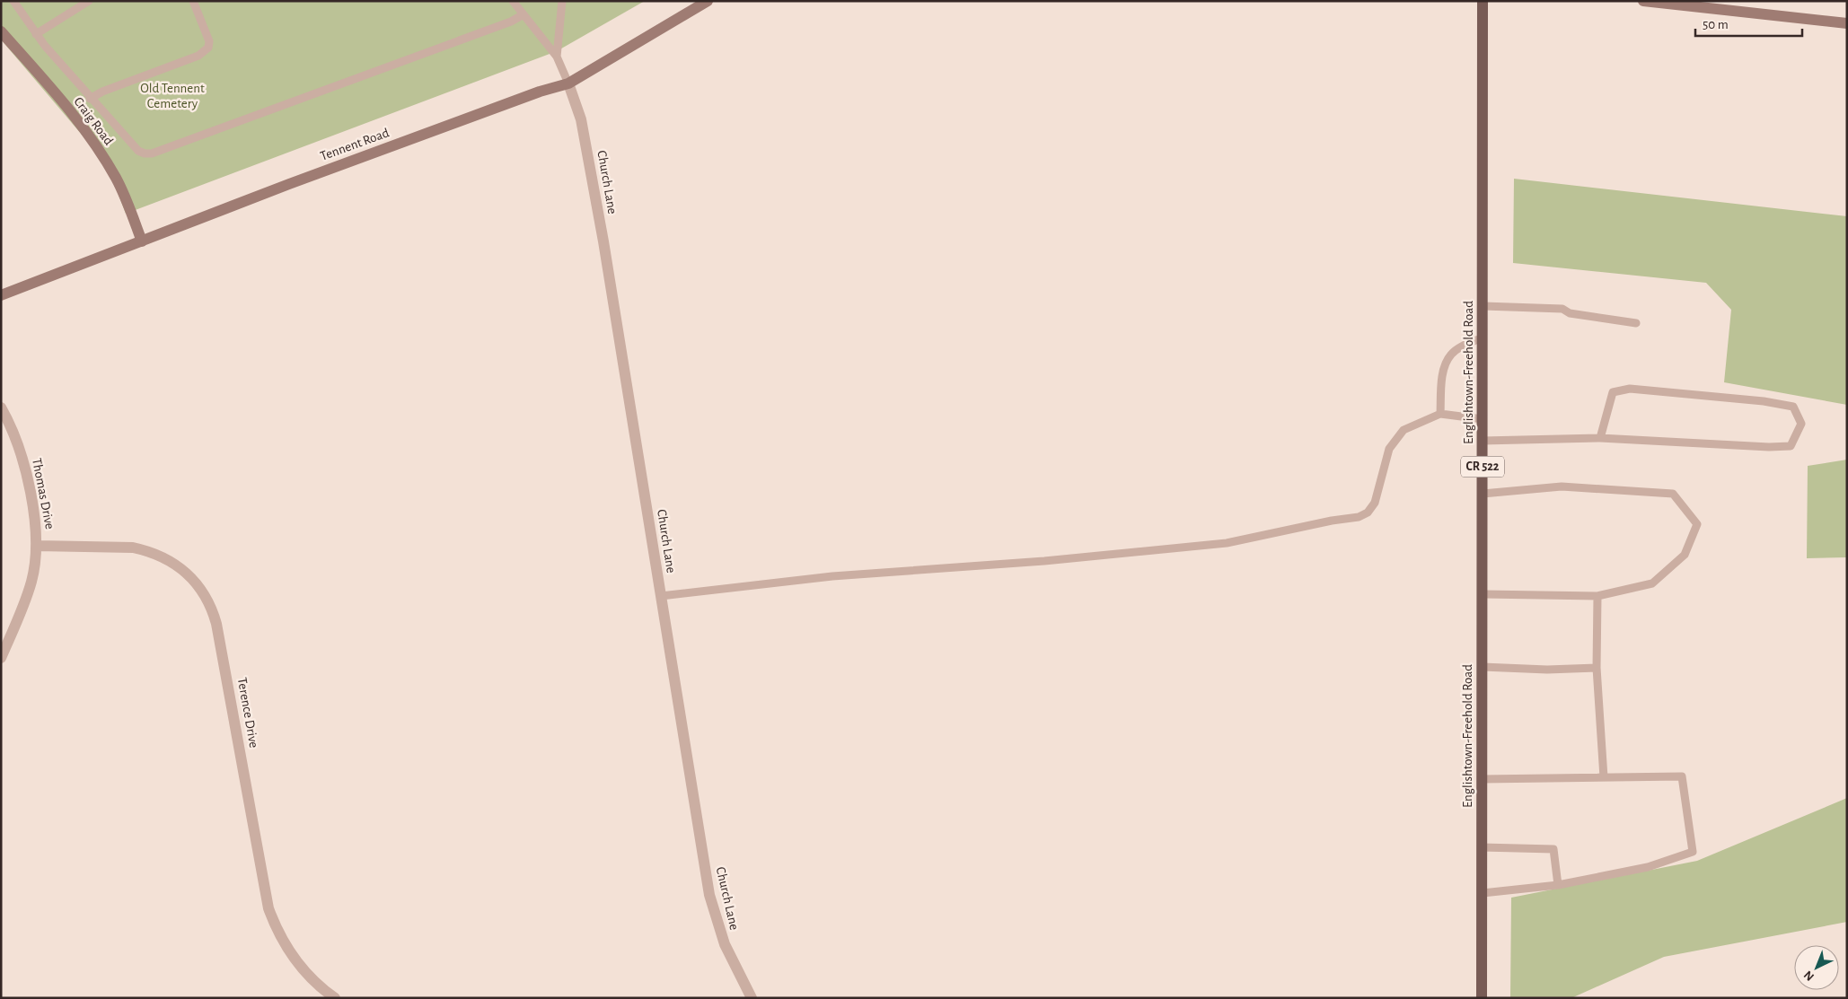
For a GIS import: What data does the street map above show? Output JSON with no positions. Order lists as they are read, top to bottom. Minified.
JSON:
{"streets":{"main road":["Englishtown-Freehold Road","CR 522"],"street":["Craig Road","Tennent Road","Church Lane","Thomas Drive","Terence Drive"]},"crossings":[["Craig Road","Tennent Road"],["Tennent Road","Church Lane"],["Thomas Drive","Terence Drive"]],"parks":["Old Tennent Cemetery"],"scale_bar":"50 m","north":"bottom left"}
